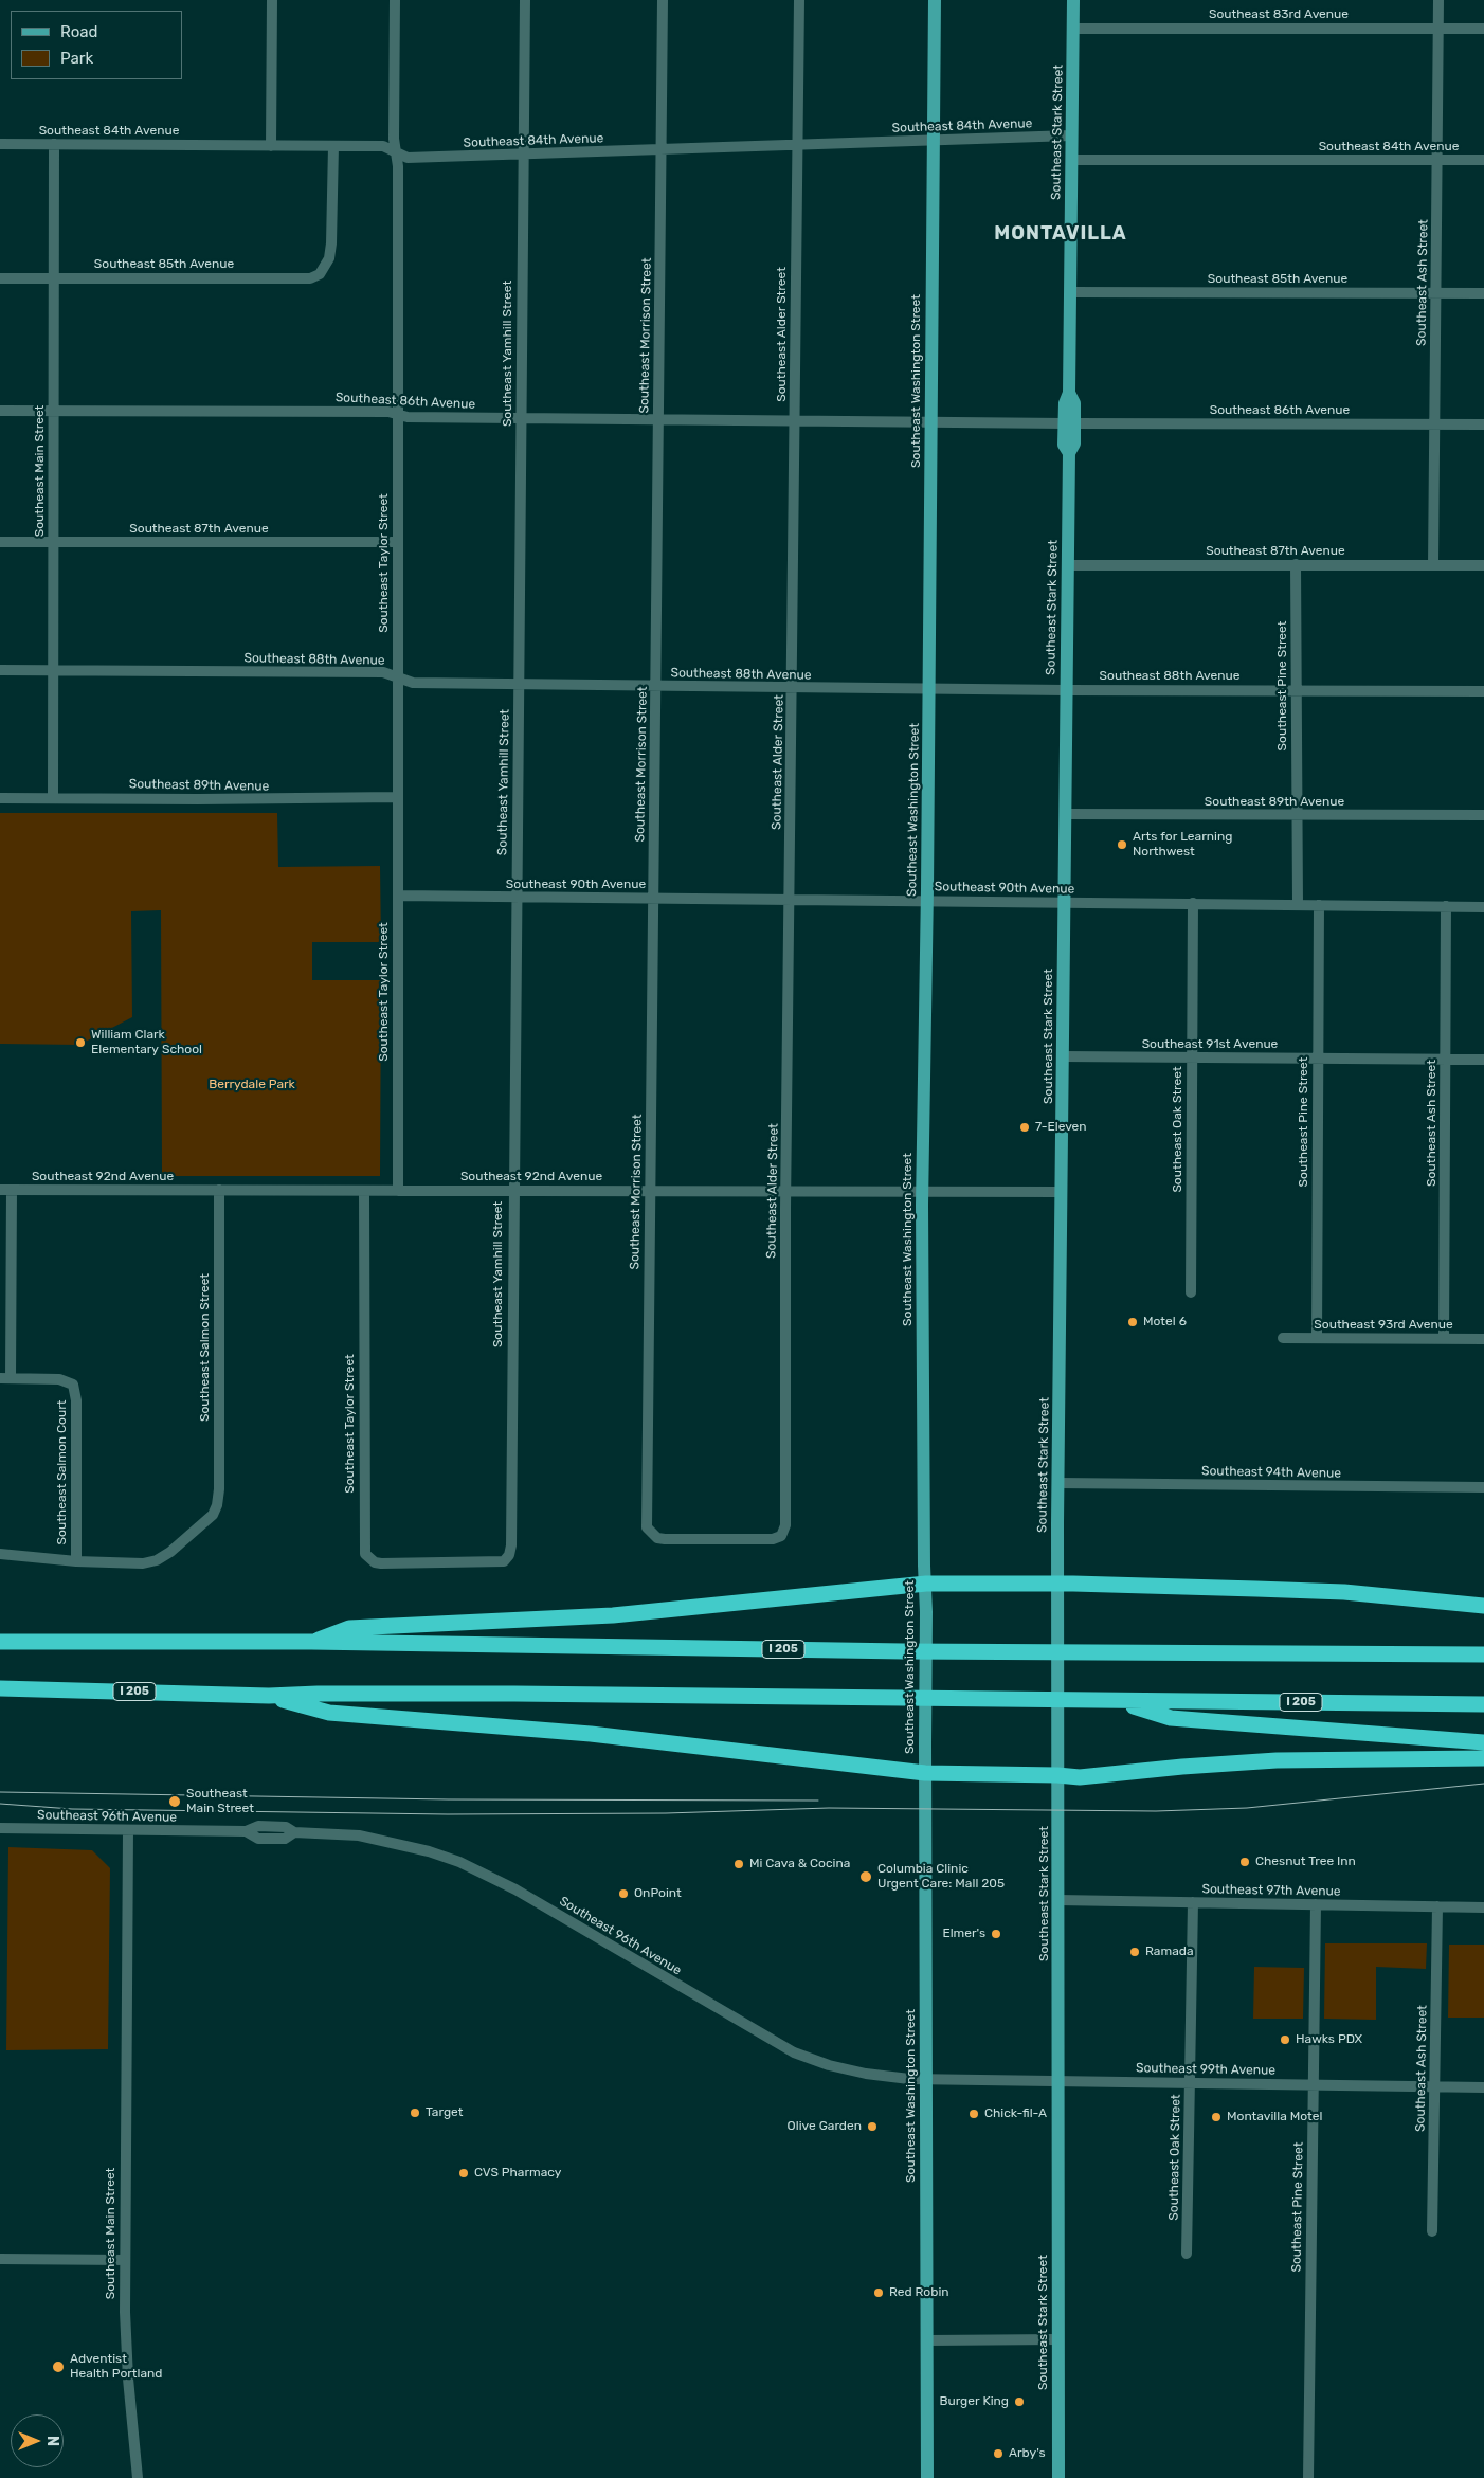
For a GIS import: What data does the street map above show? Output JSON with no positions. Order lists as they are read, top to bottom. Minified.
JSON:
{"streets":{"highway":["I 205"],"main road":["Southeast Stark Street","Southeast Washington Street"],"street":["Southeast 83rd Avenue","Southeast 84th Avenue","Southeast 85th Avenue","Southeast Ash Street","Southeast Alder Street","Southeast Morrison Street","Southeast Yamhill Street","Southeast 86th Avenue","Southeast Main Street","Southeast 87th Avenue","Southeast Taylor Street","Southeast 88th Avenue","Southeast Pine Street","Southeast 89th Avenue","Southeast 90th Avenue","Southeast 91st Avenue","Southeast Oak Street","Southeast 92nd Avenue","Southeast 93rd Avenue","Southeast Salmon Street","Southeast Salmon Court","Southeast 94th Avenue","Southeast 96th Avenue","Southeast 97th Avenue","Southeast 99th Avenue"]},"crossings":[["Southeast 83rd Avenue","Southeast Stark Street"],["Southeast 83rd Avenue","Southeast Ash Street"],["Southeast 84th Avenue","Southeast Stark Street"],["Southeast 84th Avenue","Southeast 85th Avenue"],["Southeast 84th Avenue","Southeast Ash Street"],["Southeast 84th Avenue","Southeast Alder Street"],["Southeast 84th Avenue","Southeast Morrison Street"],["Southeast 84th Avenue","Southeast Yamhill Street"],["Southeast 84th Avenue","Southeast Washington Street"],["Southeast 84th Avenue","Southeast Main Street"],["Southeast 84th Avenue","Southeast Taylor Street"],["Southeast Stark Street","Southeast 85th Avenue"],["Southeast Stark Street","Southeast 86th Avenue"],["Southeast Stark Street","Southeast 87th Avenue"],["Southeast Stark Street","Southeast 88th Avenue"],["Southeast Stark Street","Southeast 89th Avenue"],["Southeast Stark Street","Southeast 90th Avenue"],["Southeast Stark Street","Southeast 91st Avenue"],["Southeast Stark Street","Southeast 92nd Avenue"],["Southeast Stark Street","Southeast 94th Avenue"],["Southeast Stark Street","Southeast 97th Avenue"],["Southeast Stark Street","Southeast 99th Avenue"],["Southeast 85th Avenue","Southeast Ash Street"],["Southeast 85th Avenue","Southeast Main Street"],["Southeast Ash Street","Southeast 86th Avenue"],["Southeast Ash Street","Southeast 87th Avenue"],["Southeast Ash Street","Southeast 90th Avenue"],["Southeast Ash Street","Southeast 91st Avenue"],["Southeast Ash Street","Southeast 93rd Avenue"],["Southeast Ash Street","Southeast 97th Avenue"],["Southeast Ash Street","Southeast 99th Avenue"],["Southeast Alder Street","Southeast Morrison Street"],["Southeast Alder Street","Southeast 86th Avenue"],["Southeast Alder Street","Southeast 88th Avenue"],["Southeast Alder Street","Southeast 90th Avenue"],["Southeast Alder Street","Southeast 92nd Avenue"],["Southeast Morrison Street","Southeast 86th Avenue"],["Southeast Morrison Street","Southeast 88th Avenue"],["Southeast Morrison Street","Southeast 90th Avenue"],["Southeast Morrison Street","Southeast 92nd Avenue"],["Southeast Yamhill Street","Southeast 86th Avenue"],["Southeast Yamhill Street","Southeast Taylor Street"],["Southeast Yamhill Street","Southeast 88th Avenue"],["Southeast Yamhill Street","Southeast 90th Avenue"],["Southeast Yamhill Street","Southeast 92nd Avenue"],["Southeast Washington Street","Southeast 86th Avenue"],["Southeast Washington Street","Southeast 88th Avenue"],["Southeast Washington Street","Southeast 90th Avenue"],["Southeast Washington Street","Southeast 92nd Avenue"],["Southeast Washington Street","Southeast 96th Avenue"],["Southeast Washington Street","Southeast 99th Avenue"],["Southeast 86th Avenue","Southeast Main Street"],["Southeast 86th Avenue","Southeast Taylor Street"],["Southeast Main Street","Southeast 87th Avenue"],["Southeast Main Street","Southeast 88th Avenue"],["Southeast Main Street","Southeast 89th Avenue"],["Southeast Main Street","Southeast 96th Avenue"],["Southeast 87th Avenue","Southeast Taylor Street"],["Southeast 87th Avenue","Southeast Pine Street"],["Southeast Taylor Street","Southeast 88th Avenue"],["Southeast Taylor Street","Southeast 89th Avenue"],["Southeast Taylor Street","Southeast 90th Avenue"],["Southeast Taylor Street","Southeast 92nd Avenue"],["Southeast 88th Avenue","Southeast Pine Street"],["Southeast Pine Street","Southeast 89th Avenue"],["Southeast Pine Street","Southeast 90th Avenue"],["Southeast Pine Street","Southeast 91st Avenue"],["Southeast Pine Street","Southeast 93rd Avenue"],["Southeast Pine Street","Southeast 97th Avenue"],["Southeast Pine Street","Southeast 99th Avenue"],["Southeast 90th Avenue","Southeast Oak Street"],["Southeast 91st Avenue","Southeast Oak Street"],["Southeast Oak Street","Southeast 97th Avenue"],["Southeast Oak Street","Southeast 99th Avenue"],["Southeast 92nd Avenue","Southeast Salmon Street"],["Southeast Salmon Street","Southeast Salmon Court"],["Southeast 96th Avenue","Southeast 99th Avenue"]],"districts":["MONTAVILLA"],"parks":["Berrydale Park"],"places":["Arts for Learning Northwest","William Clark Elementary School","7-Eleven","Motel 6","Southeast Main Street","Chesnut Tree Inn","Mi Cava & Cocina","Columbia Clinic Urgent Care: Mall 205","OnPoint","Elmer's","Ramada","Hawks PDX","Target","Chick-fil-A","Montavilla Motel","Olive Garden","CVS Pharmacy","Red Robin","Adventist Health Portland","Burger King","Arby's"],"legend":["Road","Park"],"north":"right"}
